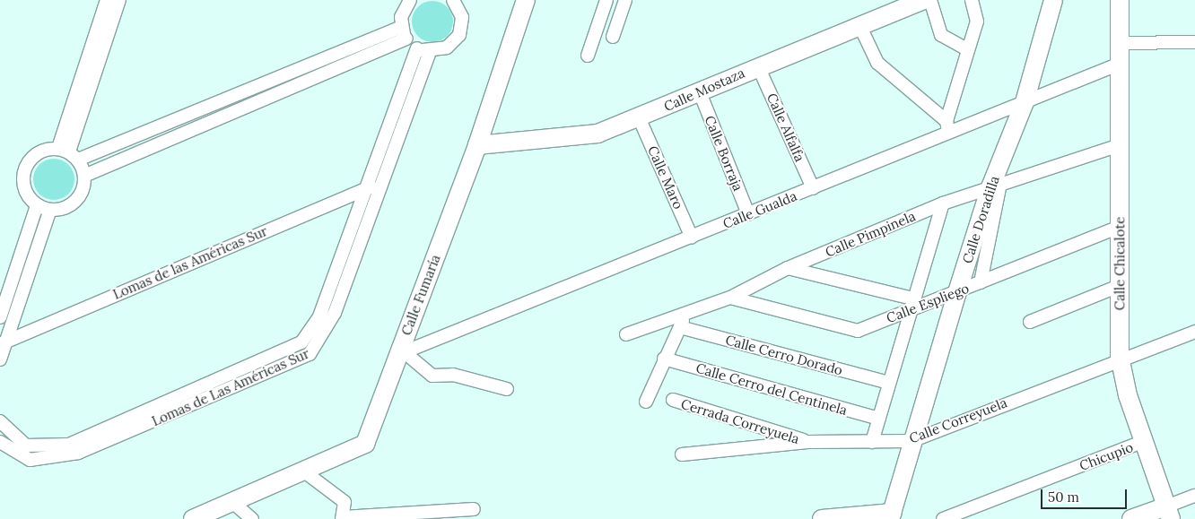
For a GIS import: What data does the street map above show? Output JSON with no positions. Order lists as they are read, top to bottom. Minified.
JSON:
{"streets":{"street":["Calle Mostaza","Calle Alfalfa","Calle Borraja","Calle Maro","Calle Gualda","Calle Doradilla","Calle Pimpinela","Lomas de las Américas Sur","Calle Chicalote","Calle Fumaría","Calle Espliego","Calle Cerro Dorado","Lomas de Las Américas Sur","Calle Cerro del Centinela","Calle Correyuela","Cerrada Correyuela","Chicupio"]},"crossings":[["Calle Mostaza","Calle Alfalfa"],["Calle Mostaza","Calle Borraja"],["Calle Mostaza","Calle Maro"],["Calle Mostaza","Calle Fumaría"],["Calle Alfalfa","Calle Gualda"],["Calle Borraja","Calle Gualda"],["Calle Maro","Calle Gualda"],["Calle Gualda","Calle Doradilla"],["Calle Gualda","Calle Chicalote"],["Calle Gualda","Calle Fumaría"],["Calle Doradilla","Calle Pimpinela"],["Calle Doradilla","Calle Espliego"],["Calle Doradilla","Calle Correyuela"],["Calle Pimpinela","Calle Chicalote"],["Calle Pimpinela","Calle Espliego"],["Lomas de las Américas Sur","Lomas de Las Américas Sur"],["Calle Chicalote","Calle Espliego"],["Calle Chicalote","Calle Correyuela"],["Calle Chicalote","Chicupio"],["Calle Correyuela","Cerrada Correyuela"]],"scale_bar":"50 m"}
